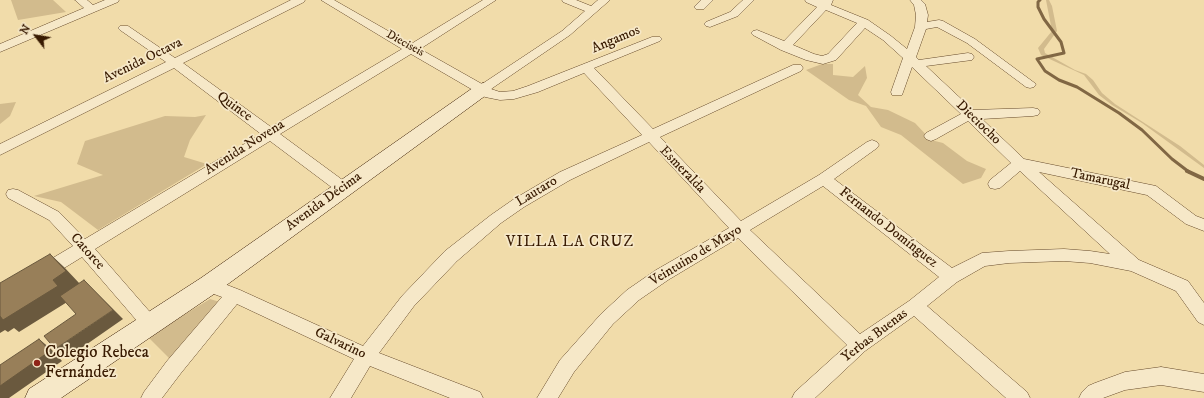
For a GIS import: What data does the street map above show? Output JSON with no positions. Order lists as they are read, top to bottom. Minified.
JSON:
{"streets":{"street":["Angamos","Dieciseis","Avenida Octava","Quince","Dieciocho","Avenida Novena","Esmeralda","Tamarugal","Lautaro","Avenida Décima","Fernando Domínguez","Catorce","Veintuino de Mayo","Yerbas Buenas","Galvarino"]},"crossings":[["Angamos","Esmeralda"],["Dieciseis","Avenida Novena"],["Dieciseis","Avenida Décima"],["Avenida Octava","Quince"],["Quince","Avenida Novena"],["Quince","Avenida Décima"],["Dieciocho","Tamarugal"],["Dieciocho","Yerbas Buenas"],["Avenida Novena","Catorce"],["Esmeralda","Lautaro"],["Esmeralda","Veintuino de Mayo"],["Esmeralda","Yerbas Buenas"],["Lautaro","Galvarino"],["Avenida Décima","Catorce"],["Avenida Décima","Galvarino"],["Fernando Domínguez","Veintuino de Mayo"],["Fernando Domínguez","Yerbas Buenas"]],"districts":["VILLA LA CRUZ"],"places":["Colegio Rebeca Fernández"],"north":"top left"}
